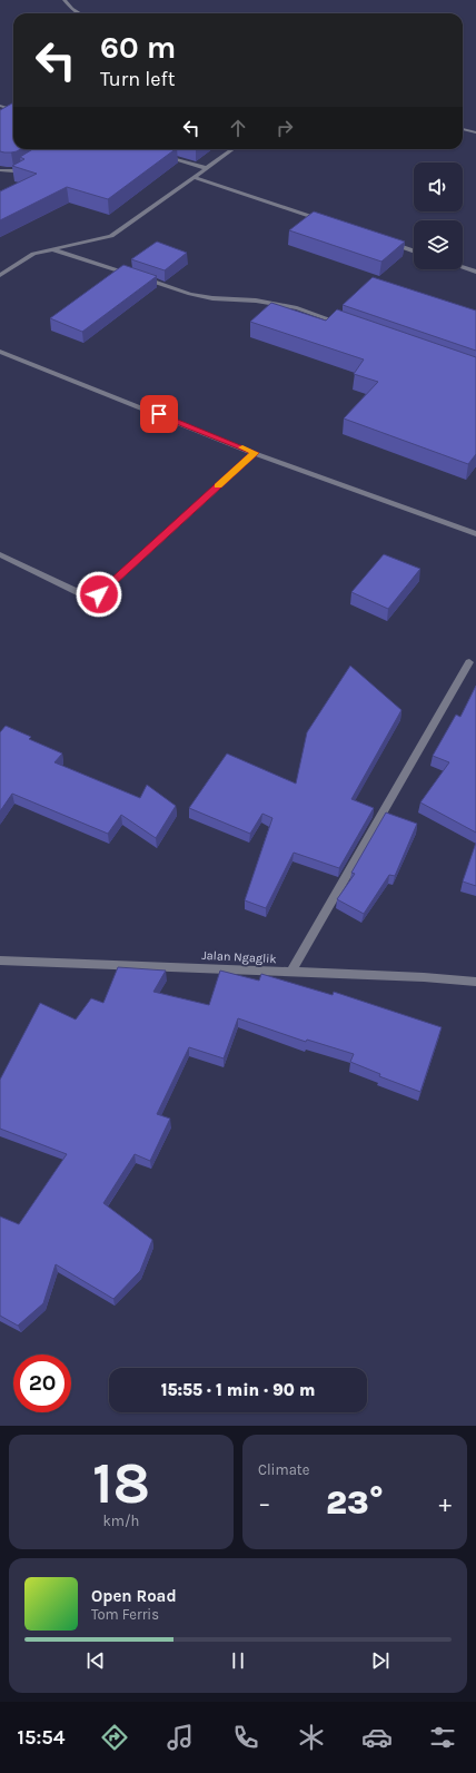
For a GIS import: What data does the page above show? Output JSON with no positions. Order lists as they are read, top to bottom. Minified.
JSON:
{"streets":{"street":["Jalan Ngaglik"]},"page":{"turn":["60 m","Turn left"],"limit":"20","trip":"15:55 · 1 min · 90 m","tile":[["18","km/h"],"Climate"],"heat":["−","23°","+"],"song":["Open Road","Tom Ferris"],"tabs":"15:54"}}
